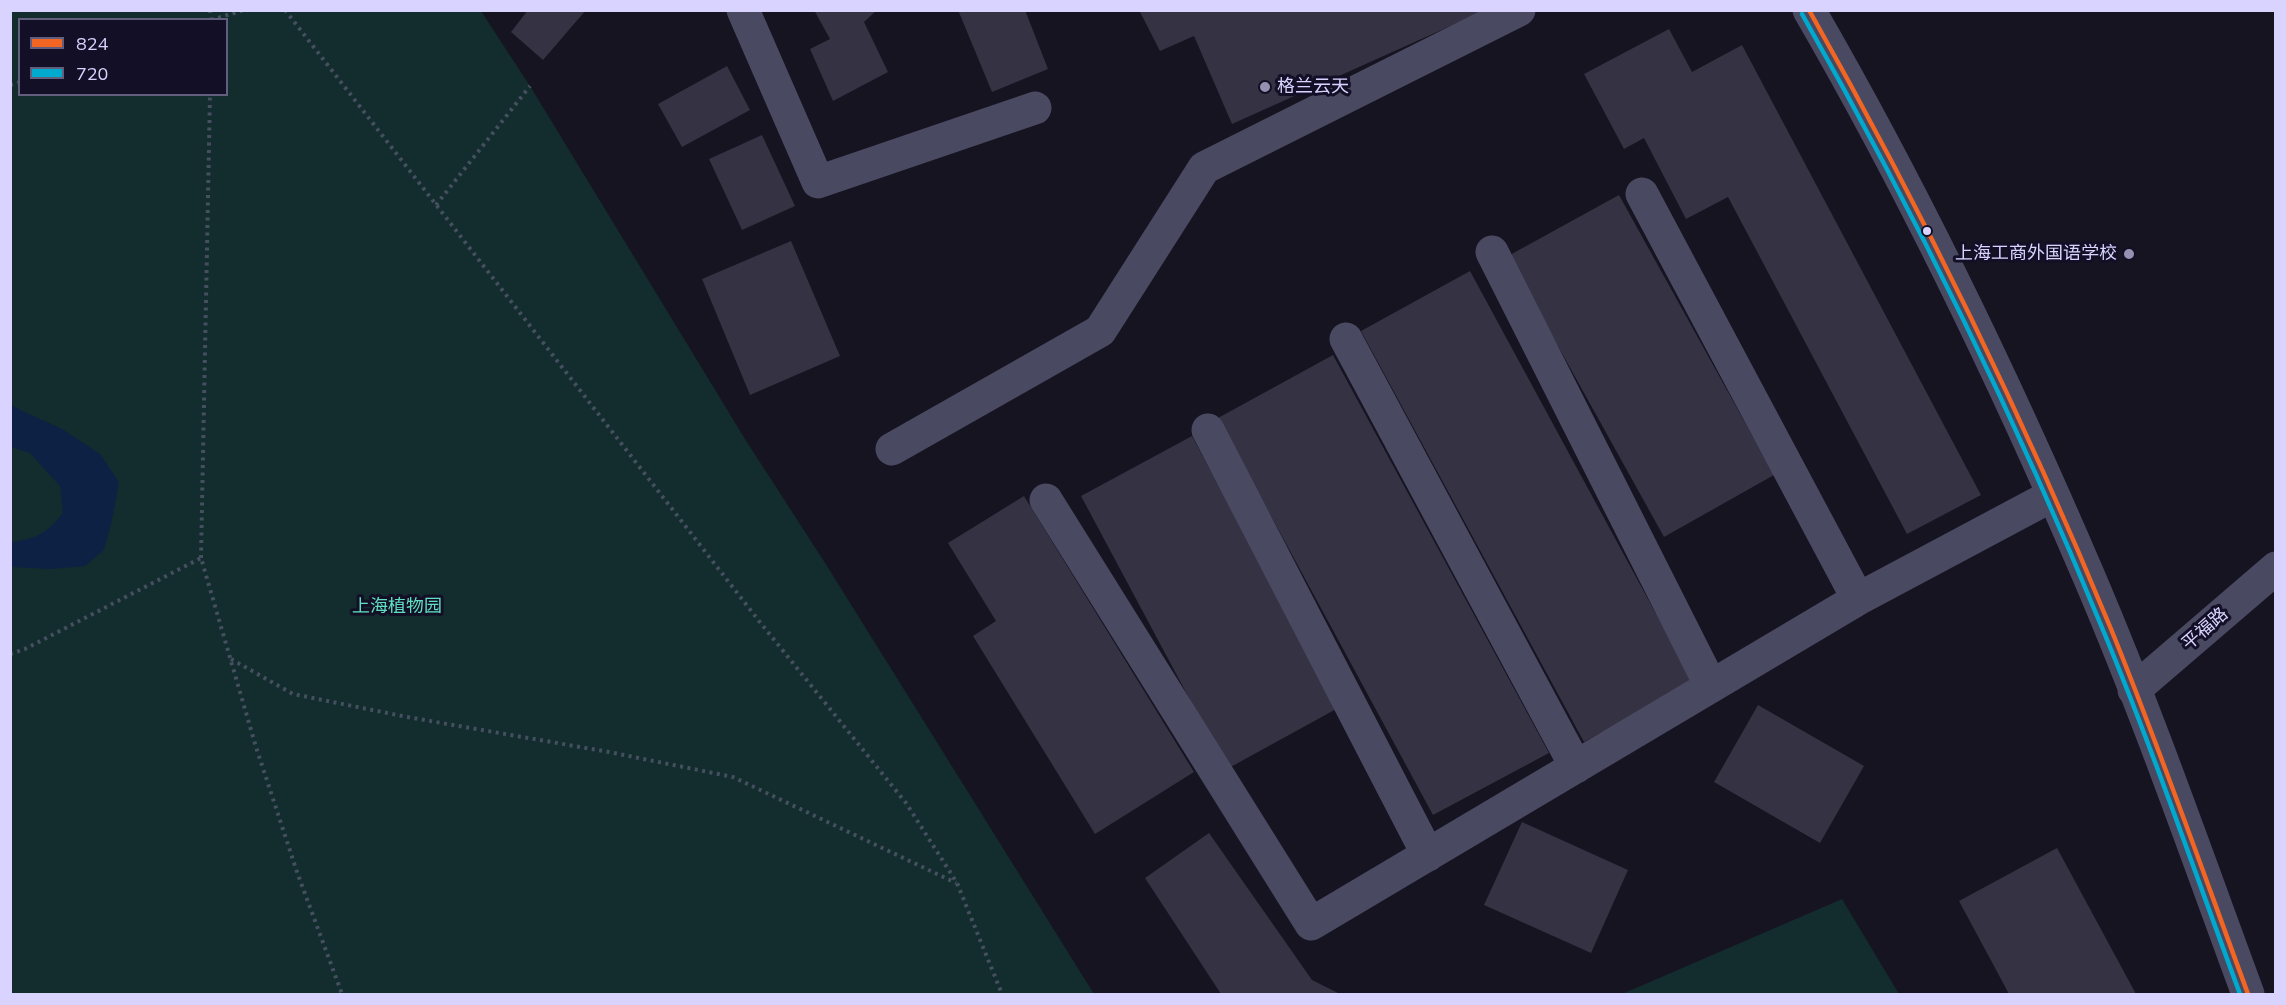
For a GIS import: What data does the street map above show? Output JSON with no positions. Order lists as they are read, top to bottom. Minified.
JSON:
{"streets":{"street":["平福路"]},"parks":["上海植物园"],"places":["格兰云天","上海工商外国语学校"],"lines":["transit line 824","transit line 720"],"legend":["824","720"]}
